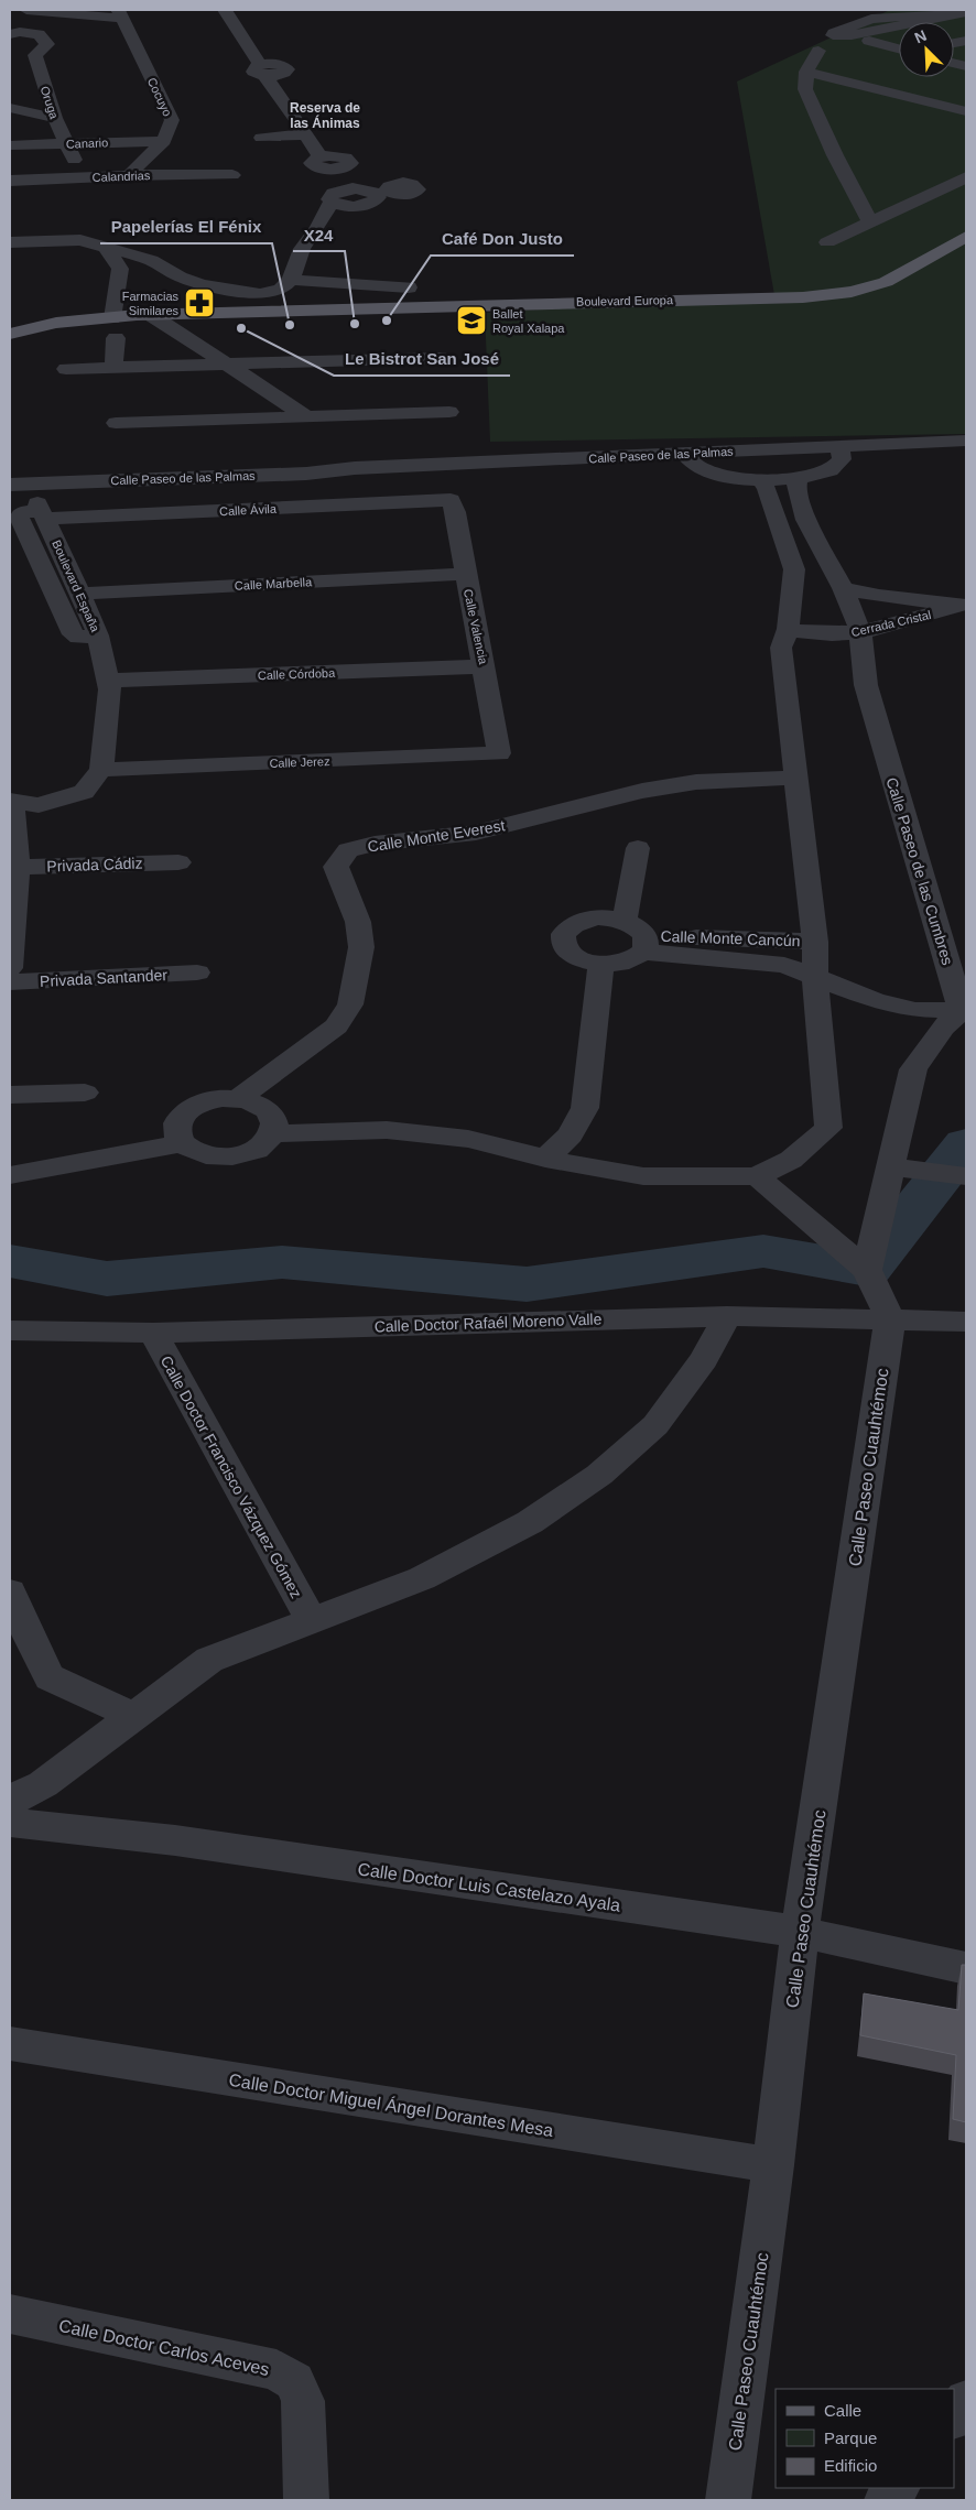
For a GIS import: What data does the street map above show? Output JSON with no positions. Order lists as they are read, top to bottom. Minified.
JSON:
{"streets":{"main road":["Boulevard Europa"],"street":["Cocuyo","Oruga","Canario","Calandrias","Calle Paseo de las Palmas","Calle Ávila","Calle Marbella","Boulevard España","Cerrada Cristal","Calle Valencia","Calle Córdoba","Calle Jerez","Calle Monte Everest","Privada Cádiz","Calle Paseo de las Cumbres","Calle Monte Cancún","Privada Santander","Calle Doctor Rafaél Moreno Valle","Calle Paseo Cuauhtémoc","Calle Doctor Francisco Vázquez Gómez","Calle Doctor Luis Castelazo Ayala","Calle Doctor Miguel Ángel Dorantes Mesa","Calle Doctor Carlos Aceves"]},"crossings":[["Cocuyo","Canario"],["Cocuyo","Calandrias"],["Oruga","Canario"],["Oruga","Calandrias"],["Calle Paseo de las Palmas","Boulevard España"],["Calle Ávila","Boulevard España"],["Calle Ávila","Calle Valencia"],["Calle Marbella","Boulevard España"],["Calle Marbella","Calle Valencia"],["Boulevard España","Calle Córdoba"],["Boulevard España","Calle Jerez"],["Cerrada Cristal","Calle Paseo de las Cumbres"],["Calle Valencia","Calle Córdoba"],["Calle Valencia","Calle Jerez"],["Calle Paseo de las Cumbres","Calle Monte Cancún"],["Calle Doctor Rafaél Moreno Valle","Calle Paseo Cuauhtémoc"],["Calle Doctor Rafaél Moreno Valle","Calle Doctor Francisco Vázquez Gómez"],["Calle Paseo Cuauhtémoc","Calle Doctor Luis Castelazo Ayala"],["Calle Paseo Cuauhtémoc","Calle Doctor Miguel Ángel Dorantes Mesa"]],"districts":["Reserva de las Ánimas"],"places":{"pharmacy":["Farmacias Similares"],"other":["Café Don Justo","X24","Papelerías El Fénix","Le Bistrot San José"],"school or university":["Ballet Royal Xalapa"]},"legend":["Calle","Parque","Edificio"],"north":"top left"}
